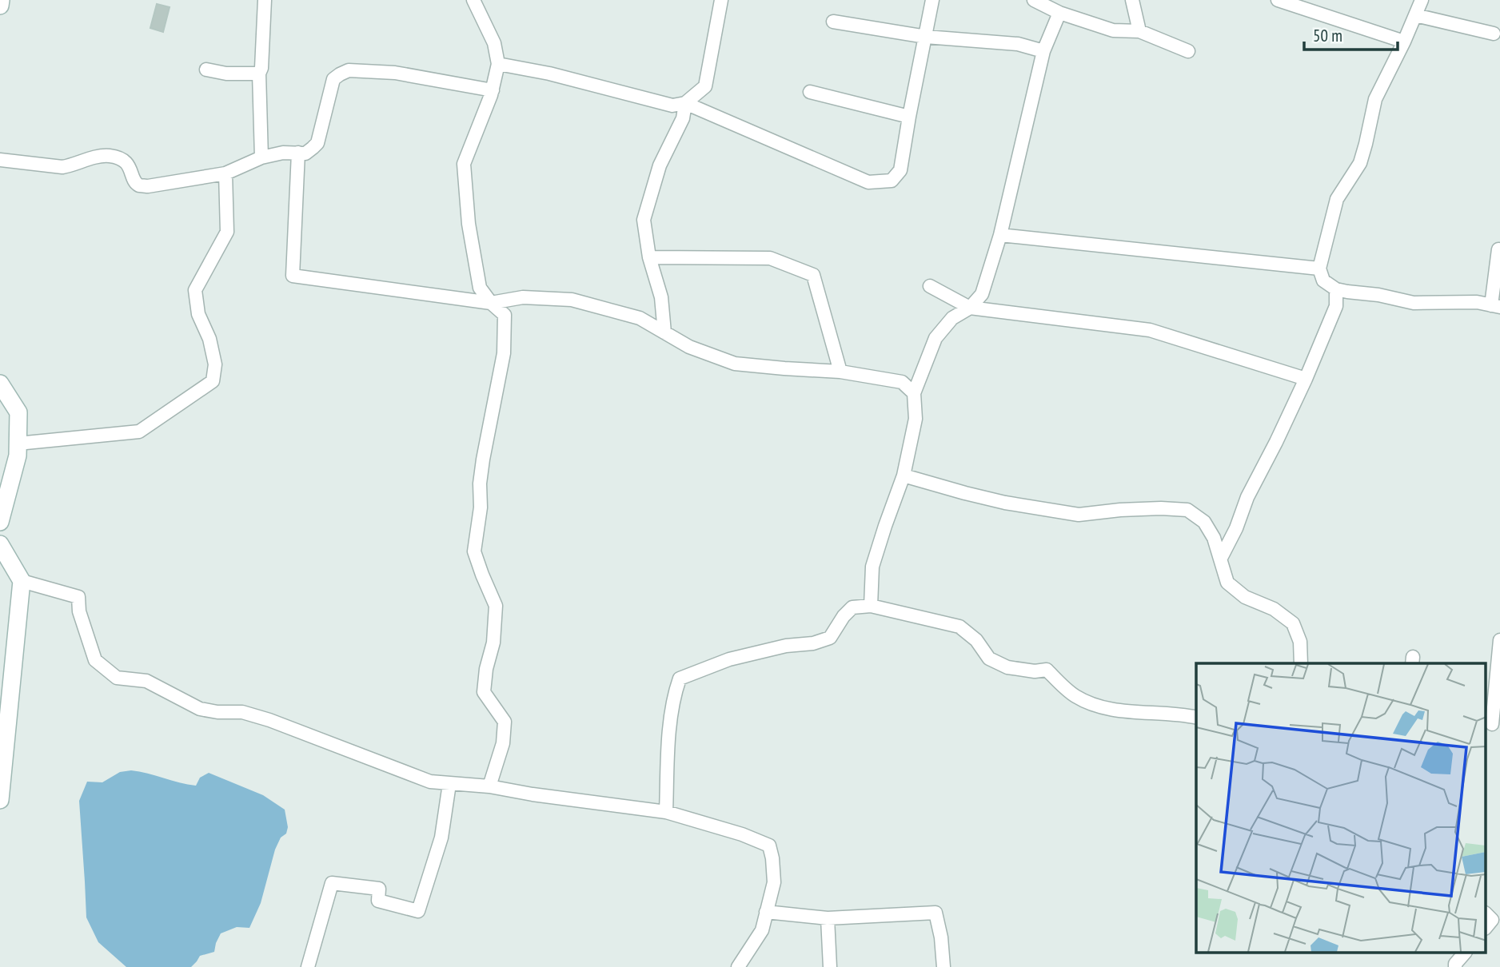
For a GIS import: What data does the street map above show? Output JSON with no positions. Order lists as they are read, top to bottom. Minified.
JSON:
{"scale_bar":"50 m"}
